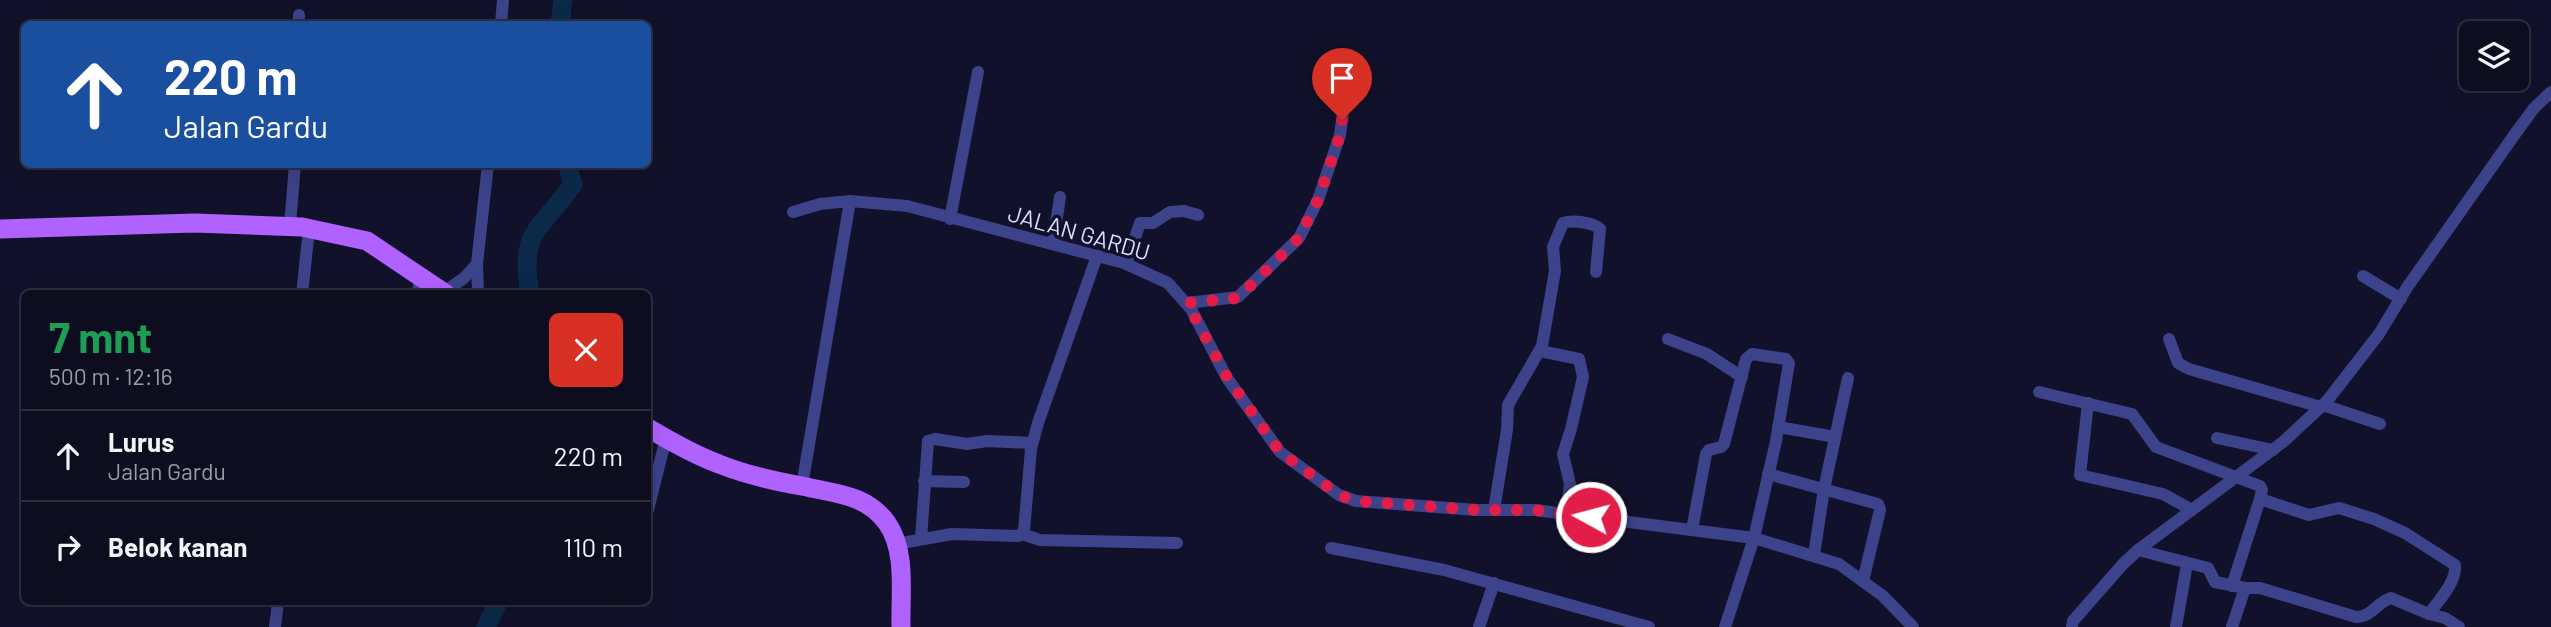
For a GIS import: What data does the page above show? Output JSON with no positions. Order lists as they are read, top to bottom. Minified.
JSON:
{"streets":{"street":["JALAN GARDU"]},"page":{"turn":["220 m","Jalan Gardu"],"heading":["7 mnt","500 m · 12:16"],"list":[{"name":"Lurus","note":"Jalan Gardu","value":"220 m"},{"name":"Belok kanan","value":"110 m"}]}}
